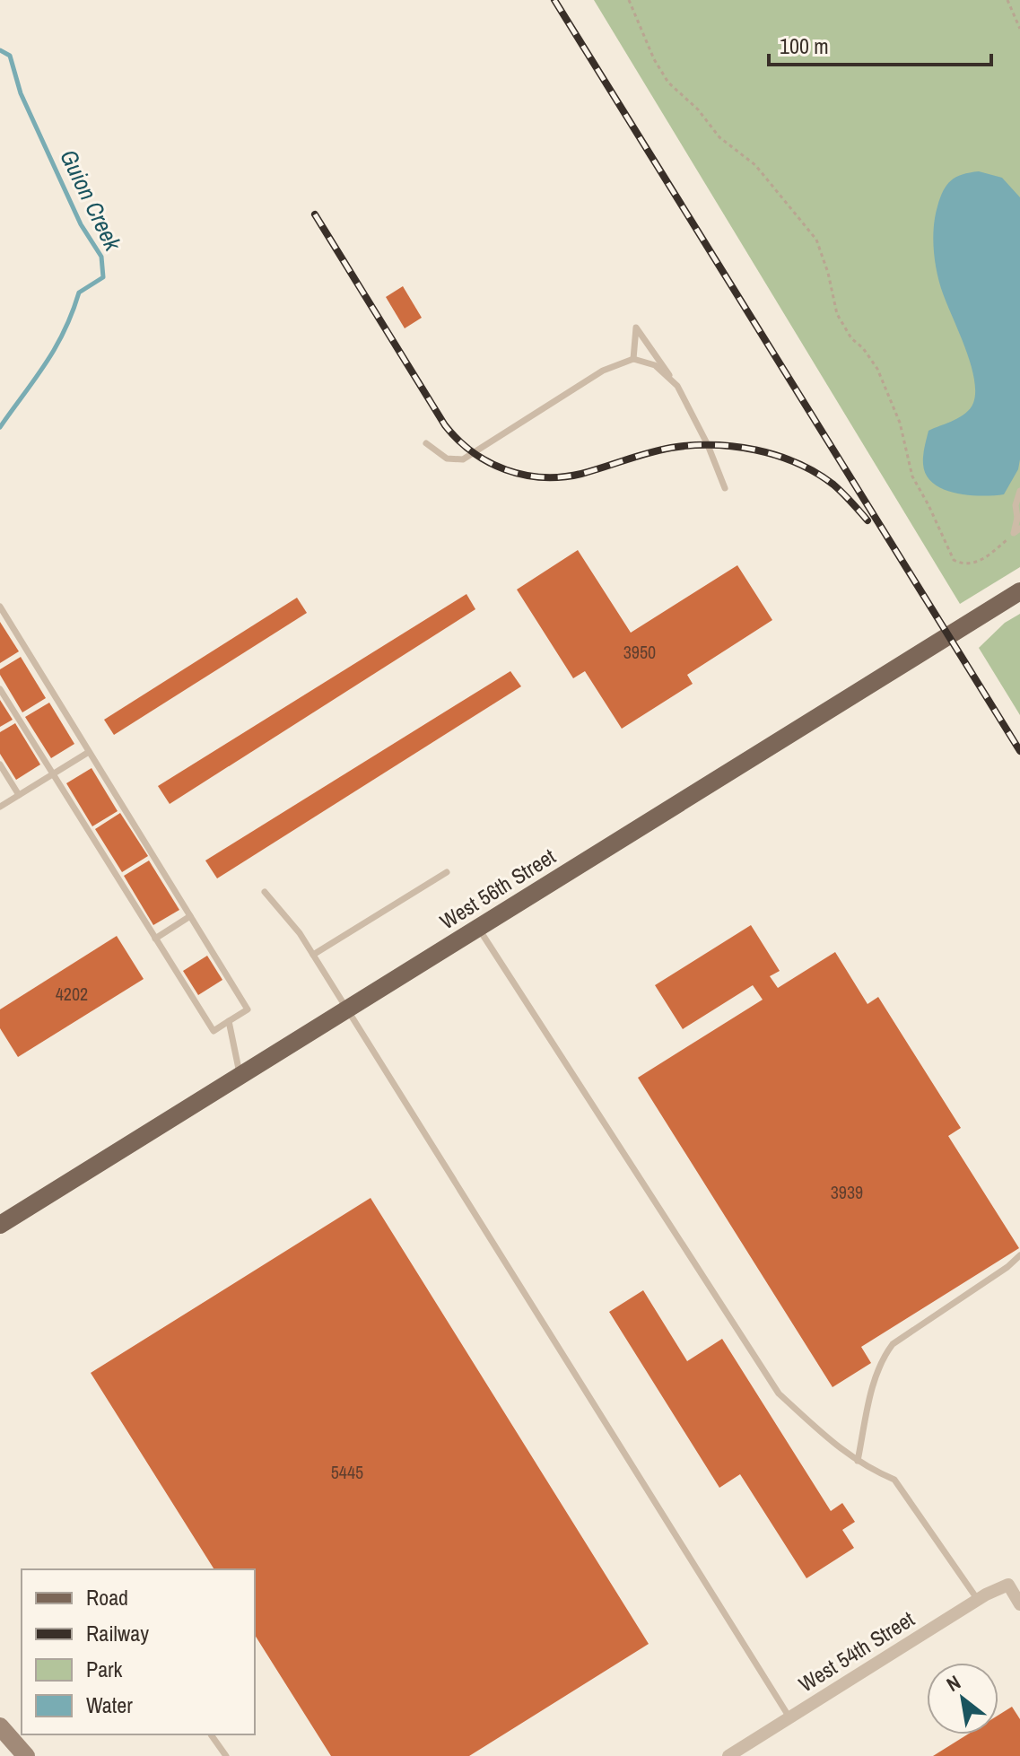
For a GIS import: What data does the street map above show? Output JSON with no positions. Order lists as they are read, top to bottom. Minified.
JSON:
{"streets":{"main road":["West 56th Street"],"street":["West 54th Street"]},"water":["Guion Creek"],"house_numbers":["3950","4202","3939","5445"],"legend":["Road","Railway","Park","Water"],"scale_bar":"100 m","north":"top left"}
